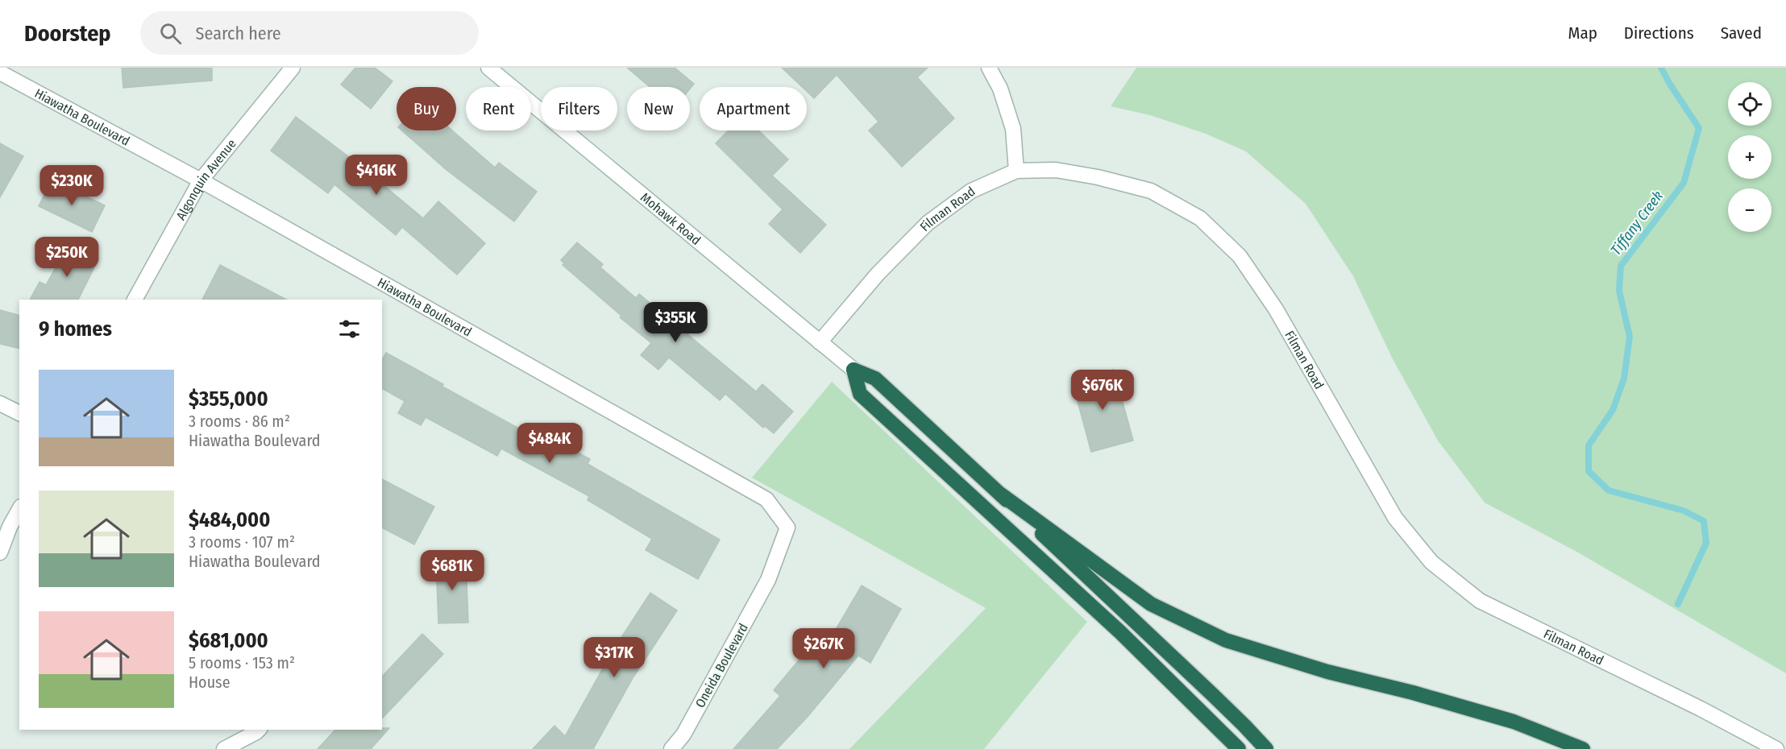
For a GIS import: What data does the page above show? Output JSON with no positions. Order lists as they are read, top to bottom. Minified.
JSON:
{"streets":{"street":["Hiawatha Boulevard","Algonquin Avenue","Filman Road","Mohawk Road","Oneida Boulevard"]},"crossings":[["Hiawatha Boulevard","Algonquin Avenue"],["Hiawatha Boulevard","Oneida Boulevard"],["Filman Road","Mohawk Road"]],"water":["Tiffany Creek"],"page":{"header":"Doorstep","search":"Search here","nav":["Map","Directions","Saved"],"map_buttons":["+","−"],"chip":["Buy","Rent","Filters","New","Apartment"],"price":["$416K","$230K","$250K","$355K","$676K","$484K","$681K","$267K","$317K"],"heading":"9 homes","list":[{"name":"$355,000","note":"3 rooms · 86 m² · Hiawatha Boulevard"},{"name":"$484,000","note":"3 rooms · 107 m² · Hiawatha Boulevard"},{"name":"$681,000","note":"5 rooms · 153 m² · House"}]}}
